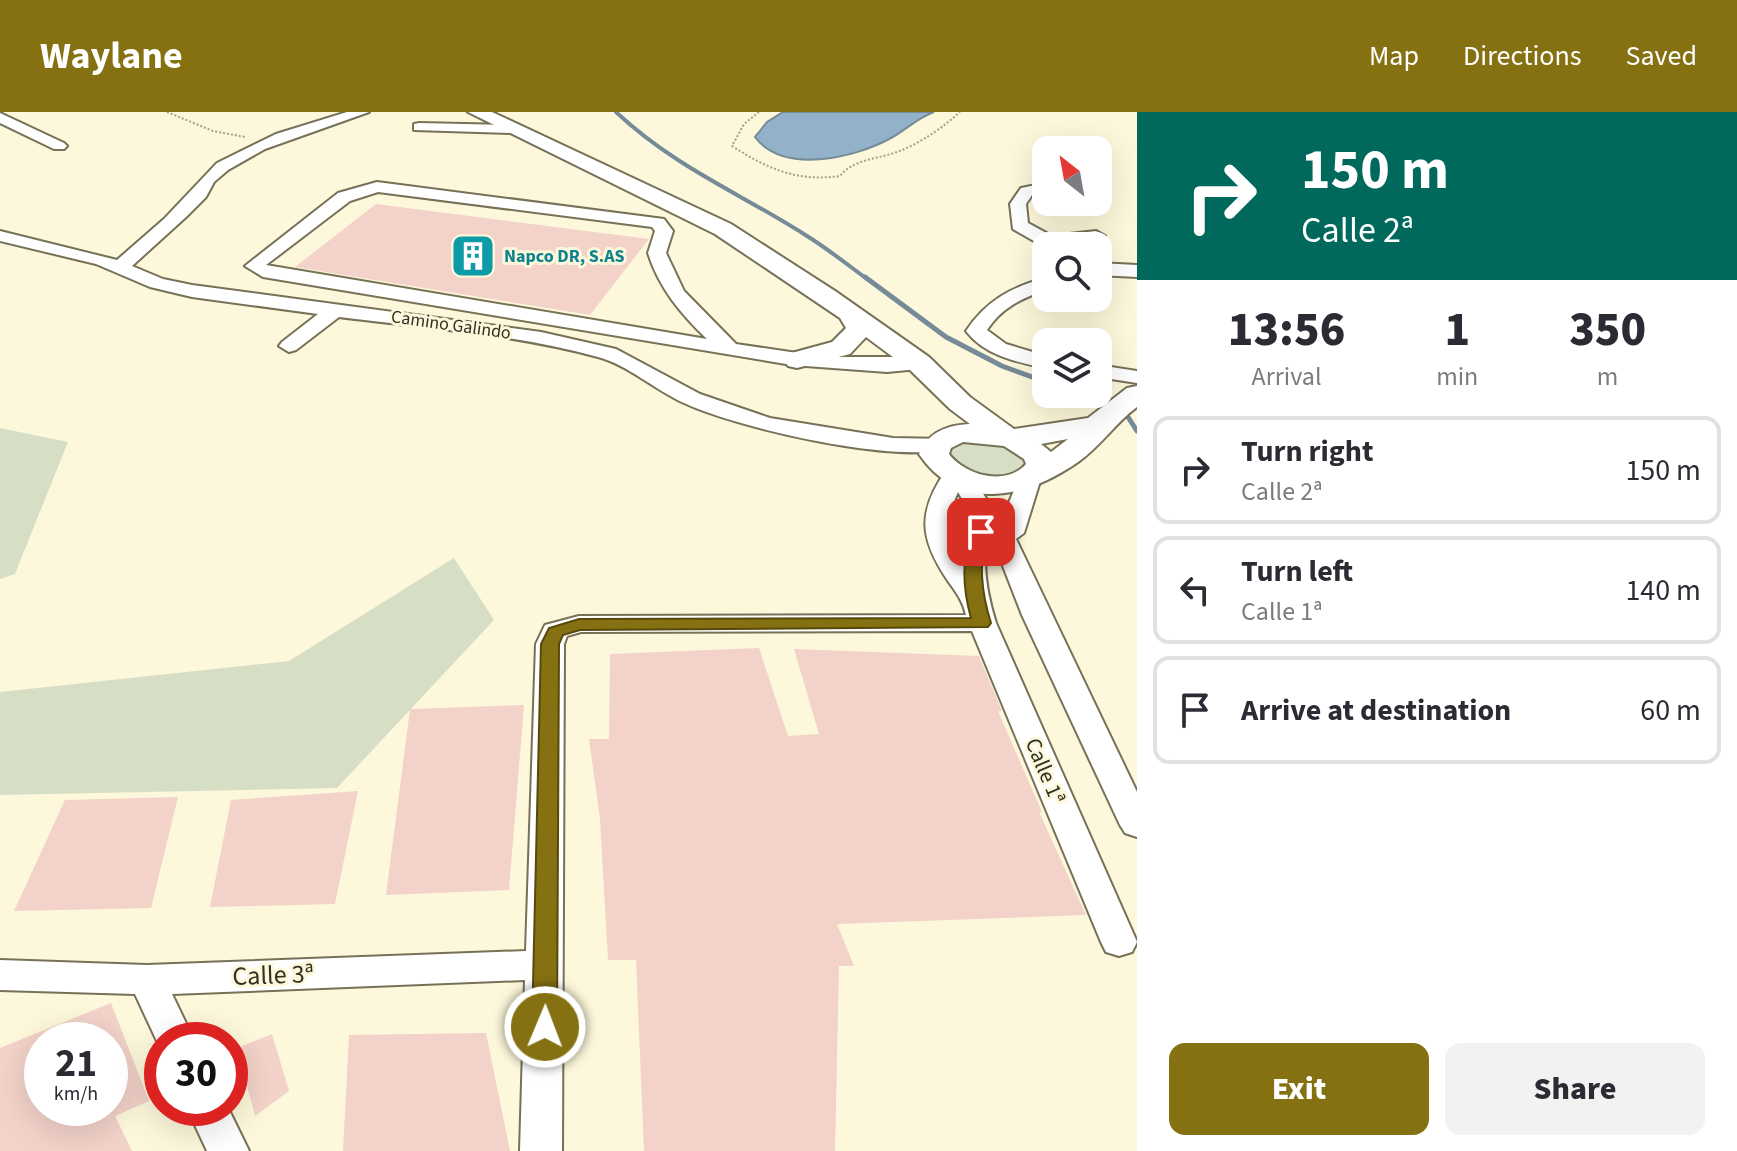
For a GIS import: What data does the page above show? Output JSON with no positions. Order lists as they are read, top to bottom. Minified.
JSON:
{"streets":{"street":["Camino Galindo","Calle 1ª","Calle 3ª"]},"crossings":[["Camino Galindo","Calle 1ª"]],"places":{"building":["Napco DR, S.AS"]},"north":"top left","page":{"header":"Waylane","nav":["Map","Directions","Saved"],"turn":["150 m","Calle 2ª"],"eta":["13:56","Arrival","1","min","350","m"],"list":[{"name":"Turn right","note":"Calle 2ª","value":"150 m"},{"name":"Turn left","note":"Calle 1ª","value":"140 m"},{"name":"Arrive at destination","value":"60 m"}],"speed":"21 km/h","limit":"30","buttons":["Exit","Share"]}}
